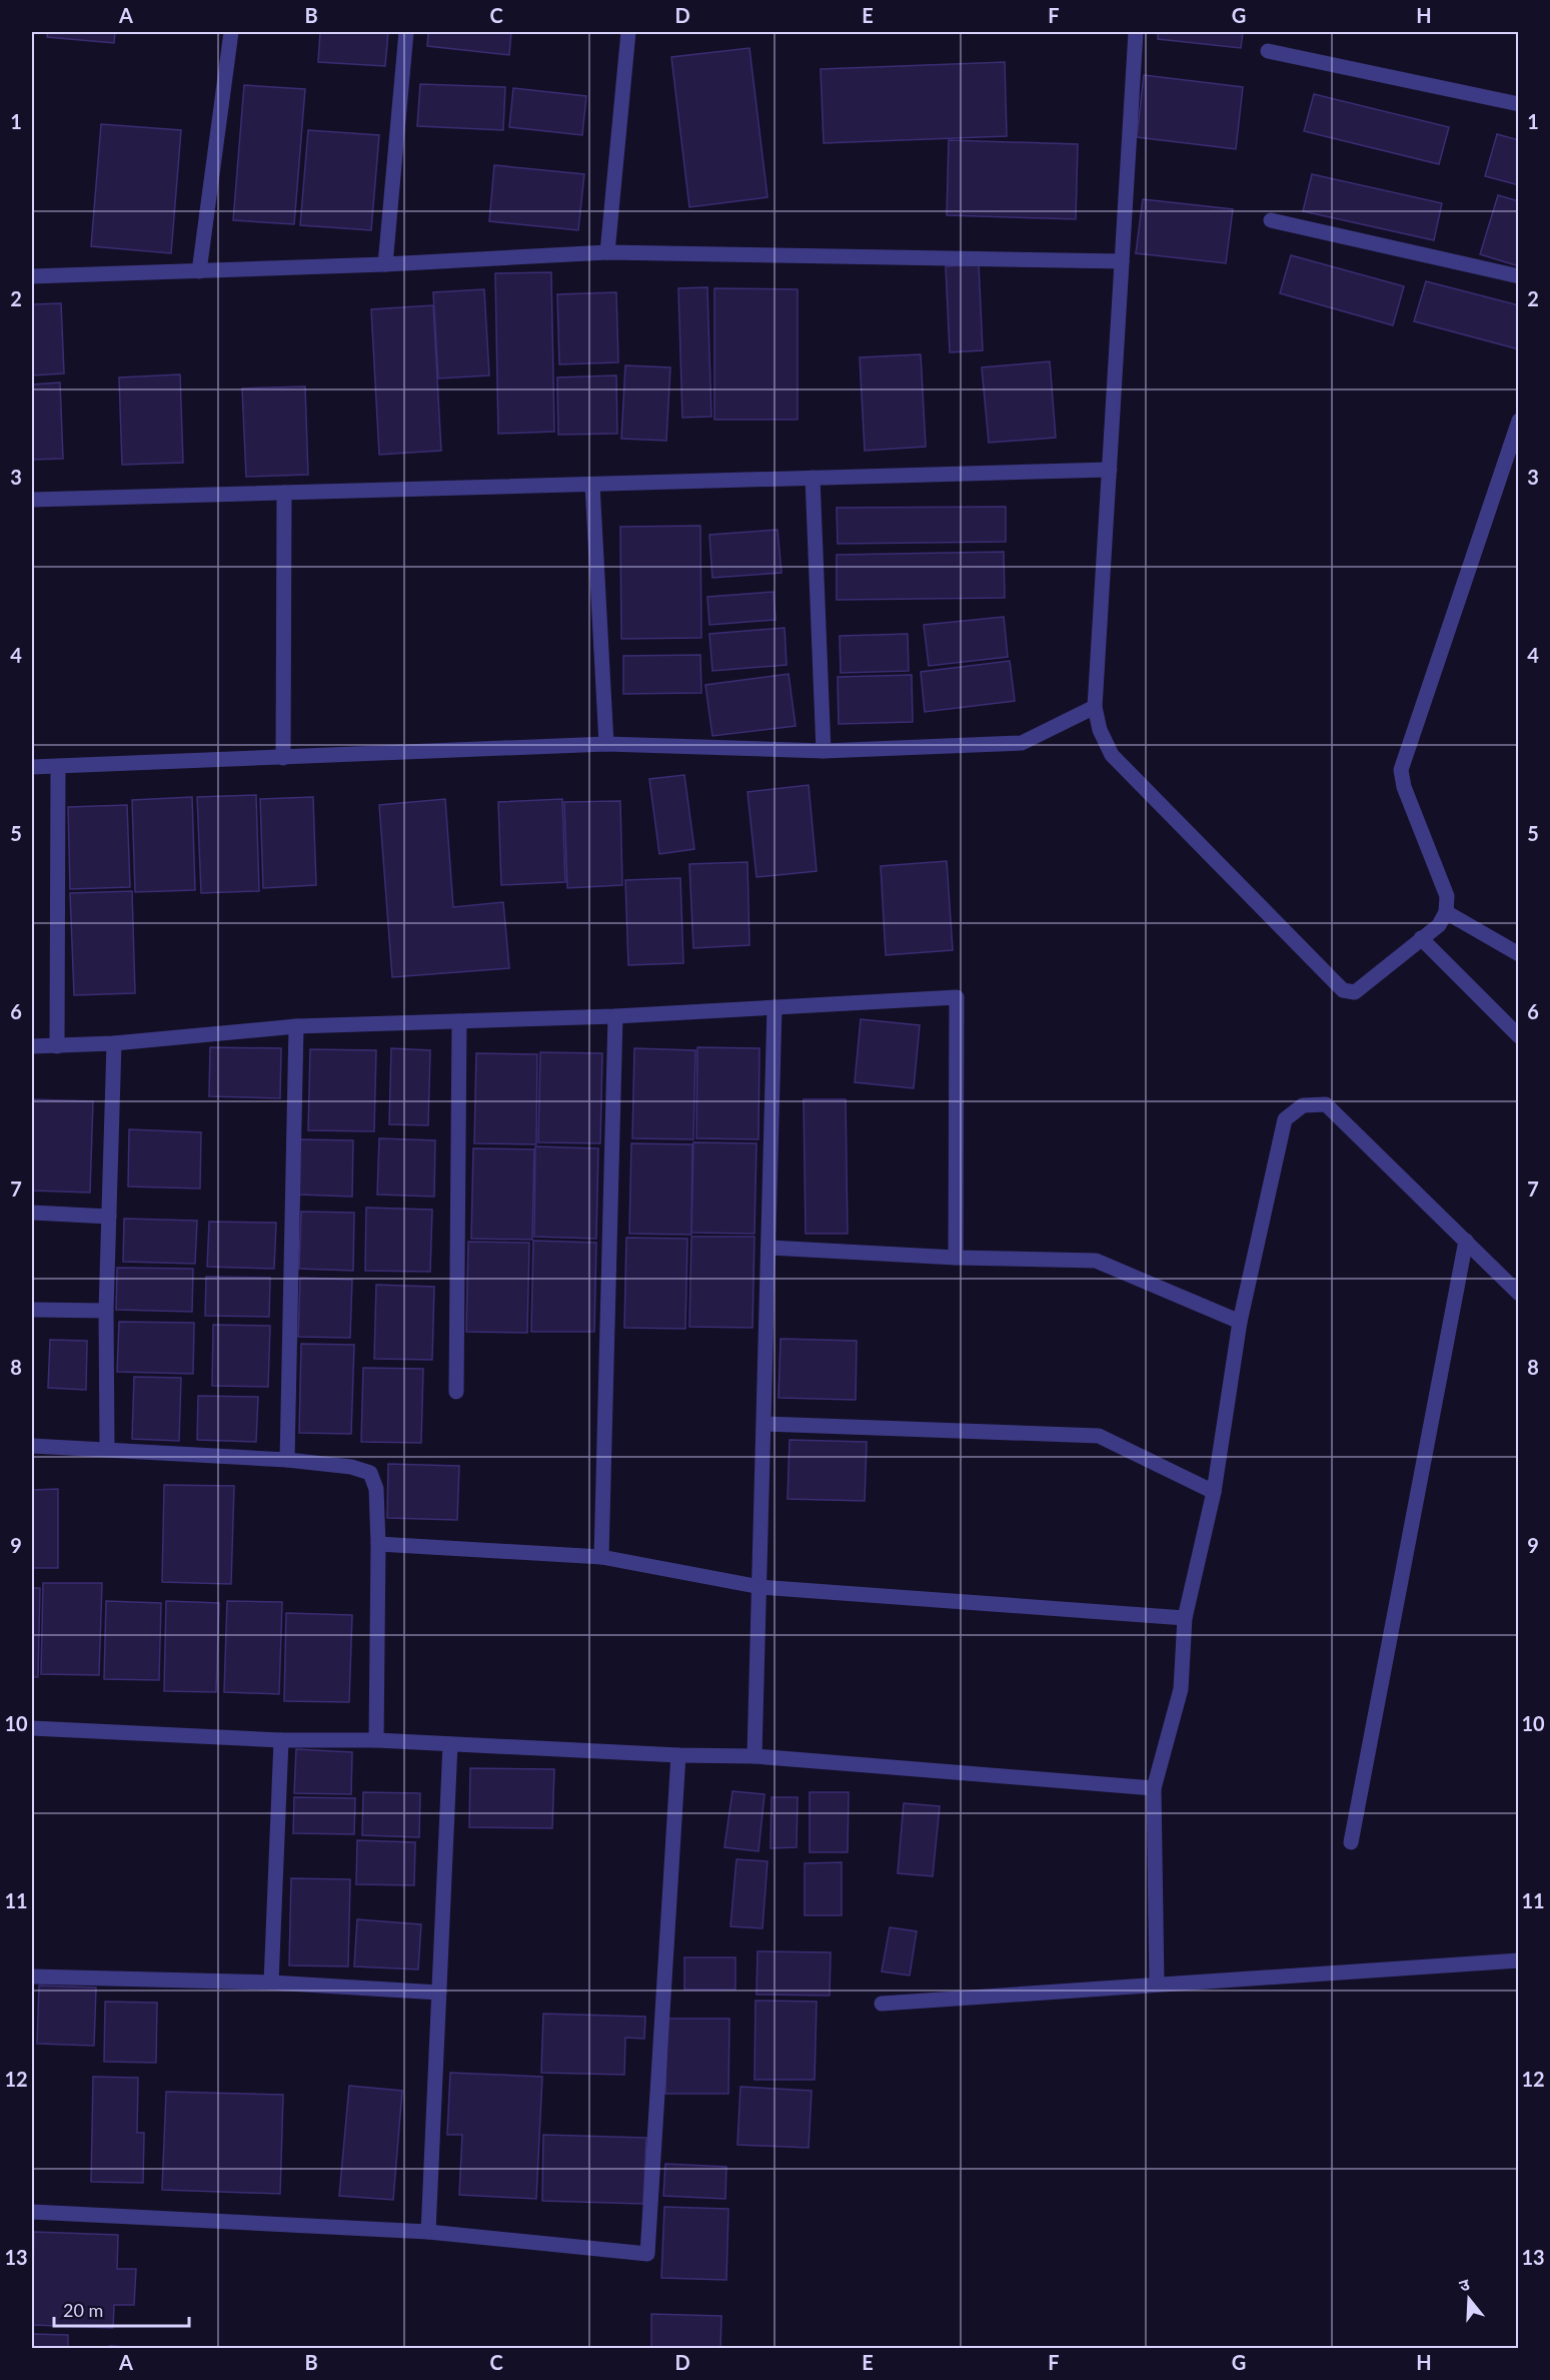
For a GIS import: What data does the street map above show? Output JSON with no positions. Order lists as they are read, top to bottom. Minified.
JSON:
{"scale_bar":"20 m","north":"top","grid":{"columns":["A","B","C","D","E","F","G","H"],"rows":["1","2","3","4","5","6","7","8","9","10","11","12","13"]}}
